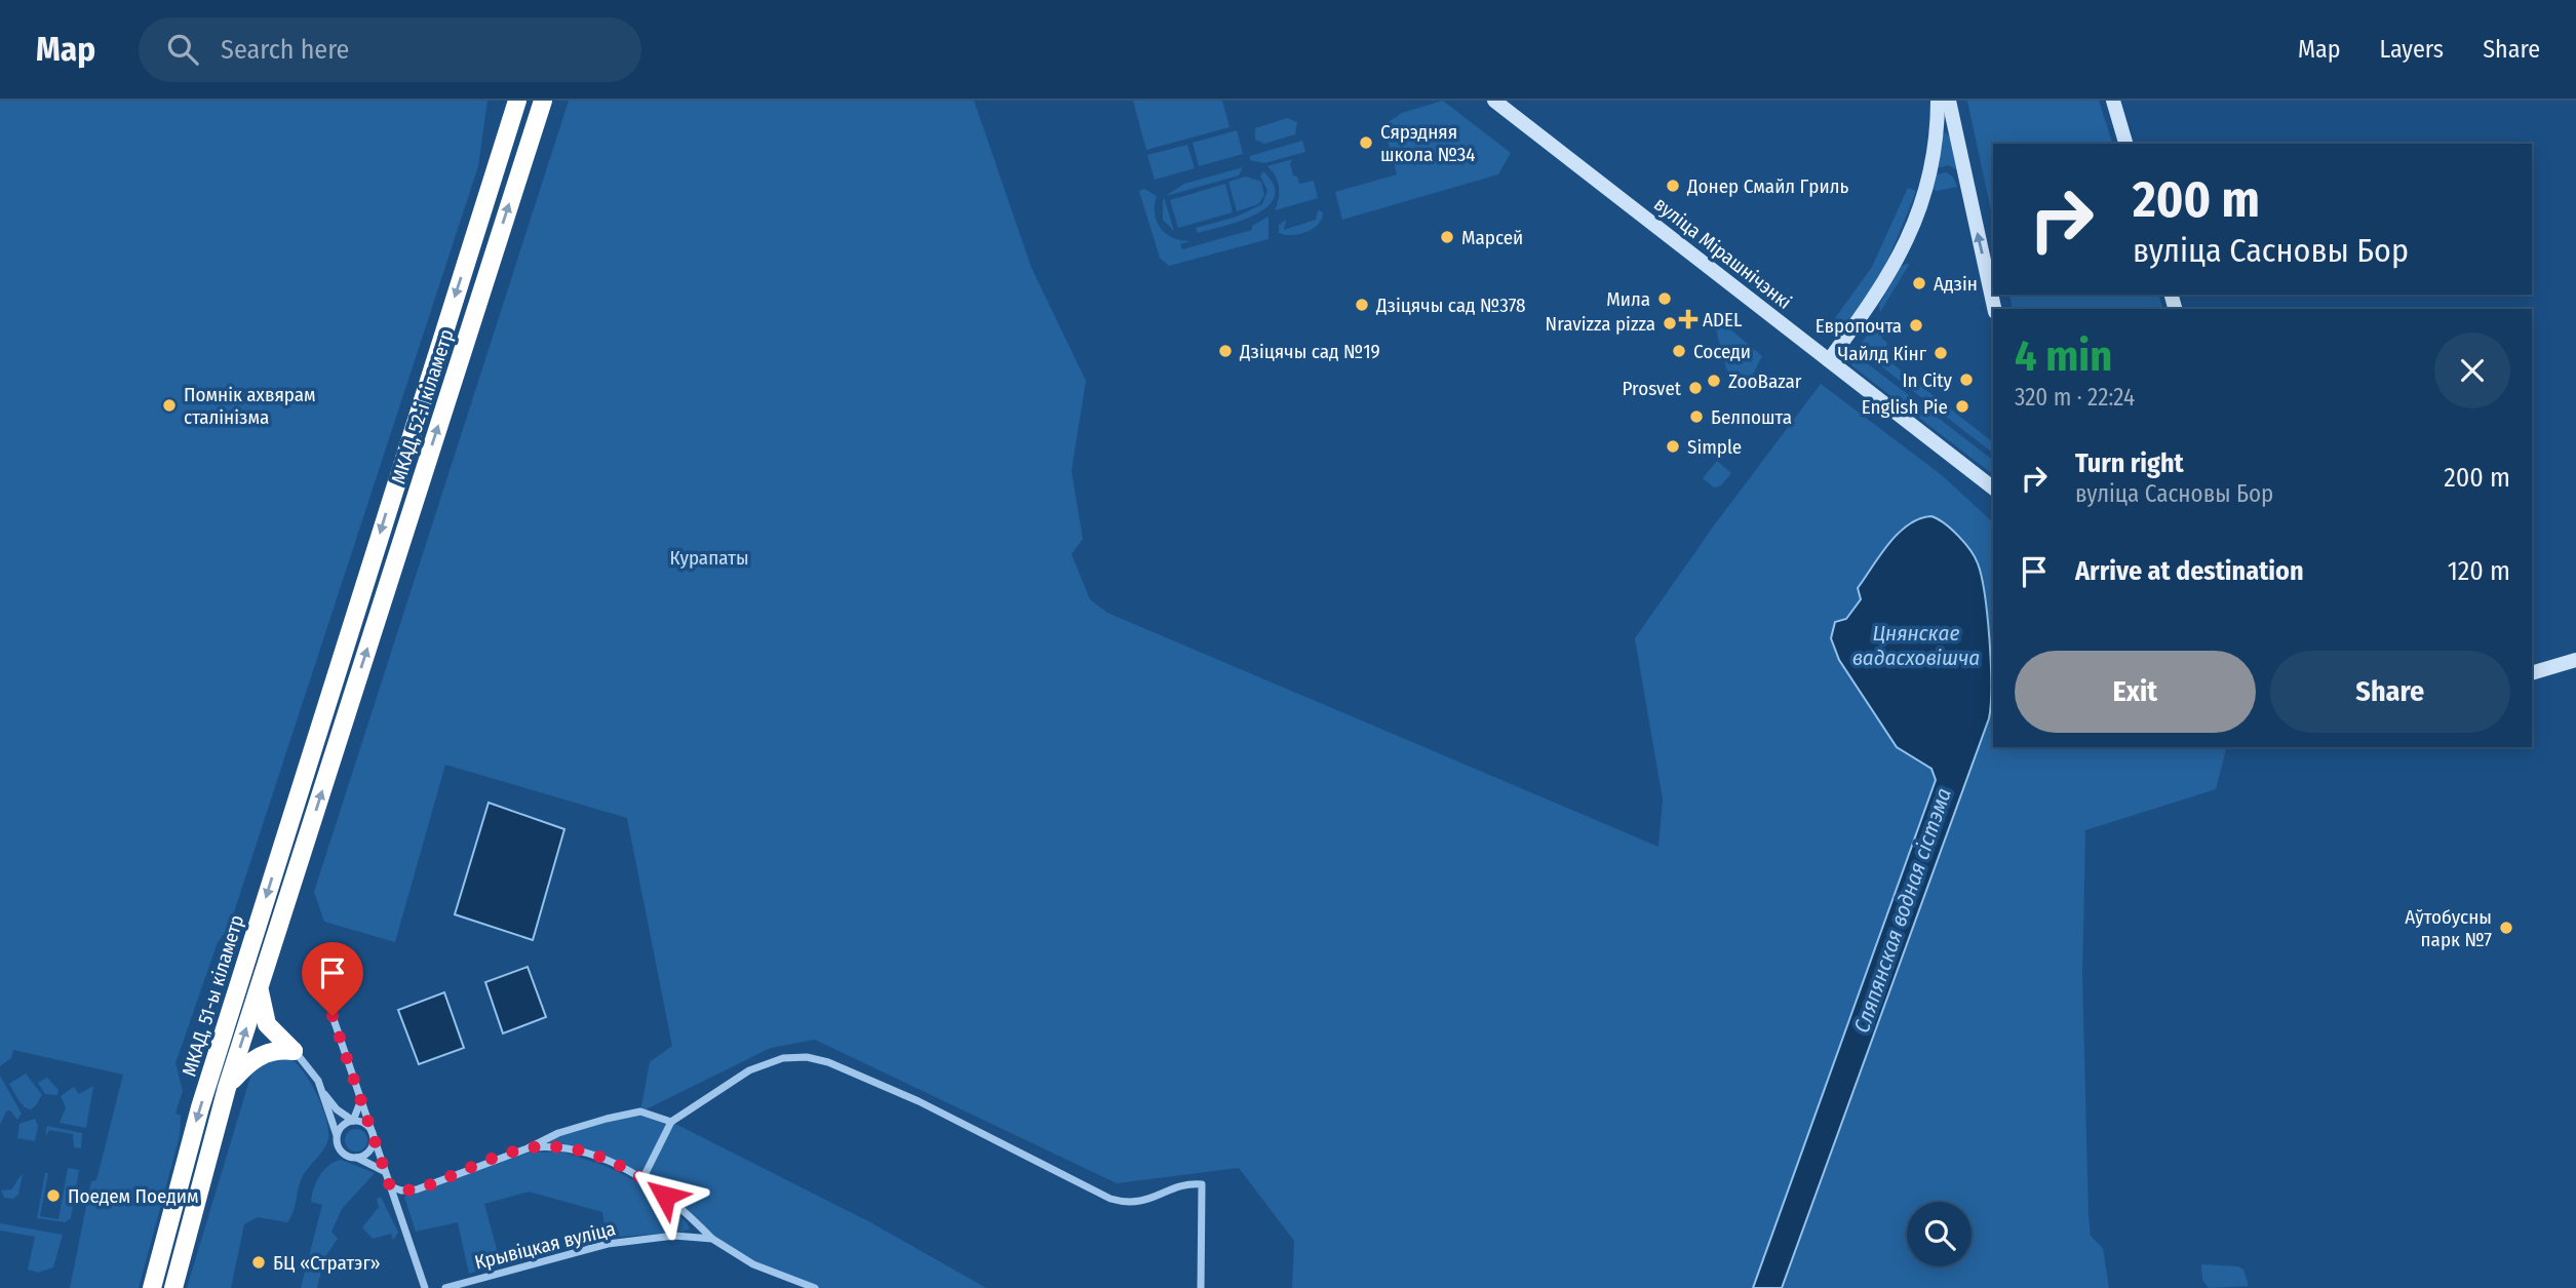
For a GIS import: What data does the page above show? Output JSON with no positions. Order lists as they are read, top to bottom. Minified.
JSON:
{"streets":{"highway":["МКАД, 52-і кіламетр","МКАД, 51-ы кіламетр"],"main road":["вуліца Мірашнічэнкі"],"street":["Крывіцкая вуліца"]},"crossings":[["МКАД, 52-і кіламетр","МКАД, 51-ы кіламетр"]],"water":["Цнянскае вадасховішча","Сляпянская водная сістэма"],"parks":["Курапаты"],"places":{"other":["Сярэдняя школа №34","Донер Смайл Гриль","Марсей","Адзін","Мила","Дзіцячы сад №378","Nravizza pizza","Европочта","Дзіцячы сад №19","Соседи","Чайлд Кінг","In City","ZooBazar","Prosvet","Помнік ахвярам сталінізма","English Pie","Белпошта","Simple","Аўтобусны парк №7","Поедем Поедим","БЦ «Стратэг»"],"health":["ADEL"]},"page":{"header":"Map","search":"Search here","nav":["Map","Layers","Share"],"turn":["200 m","вуліца Сасновы Бор"],"heading":["4 min","320 m · 22:24"],"list":[{"name":"Turn right","note":"вуліца Сасновы Бор","value":"200 m"},{"name":"Arrive at destination","value":"120 m"}],"buttons":["Exit","Share"]}}
